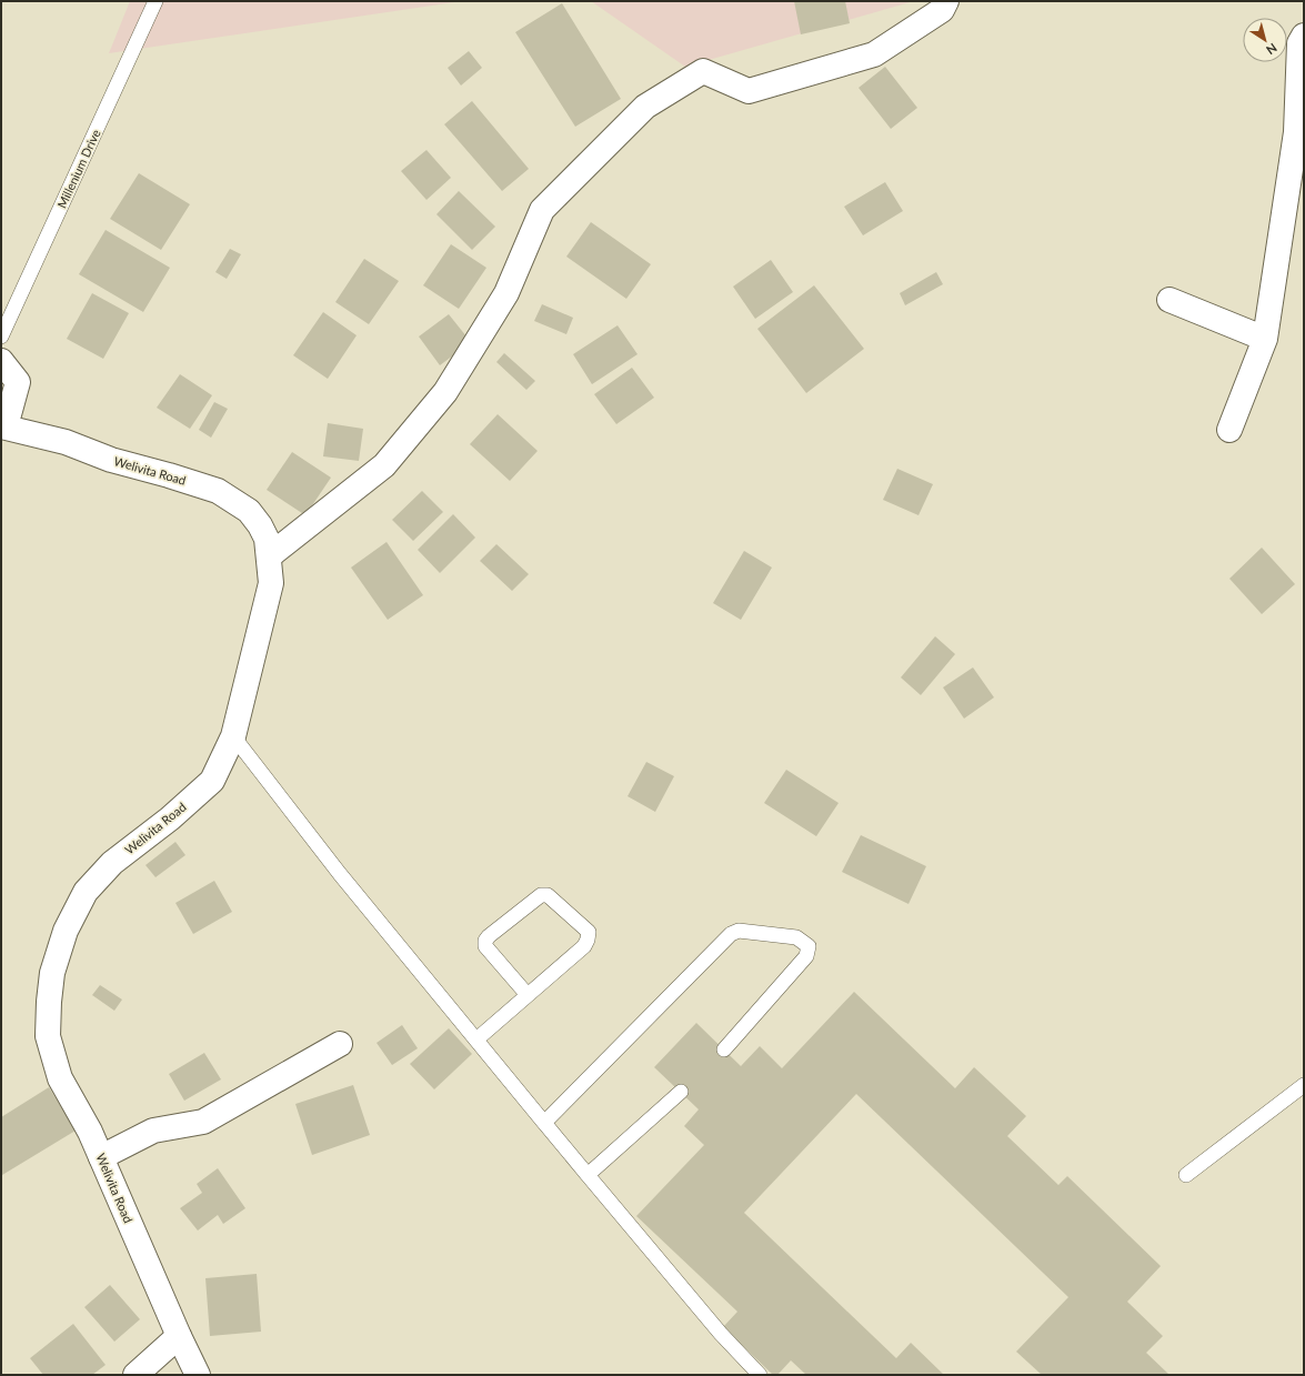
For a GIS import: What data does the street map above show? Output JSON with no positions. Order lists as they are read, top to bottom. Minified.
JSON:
{"streets":{"street":["Welivita Road"],"lane":["Millenium Drive"]},"north":"bottom right"}
